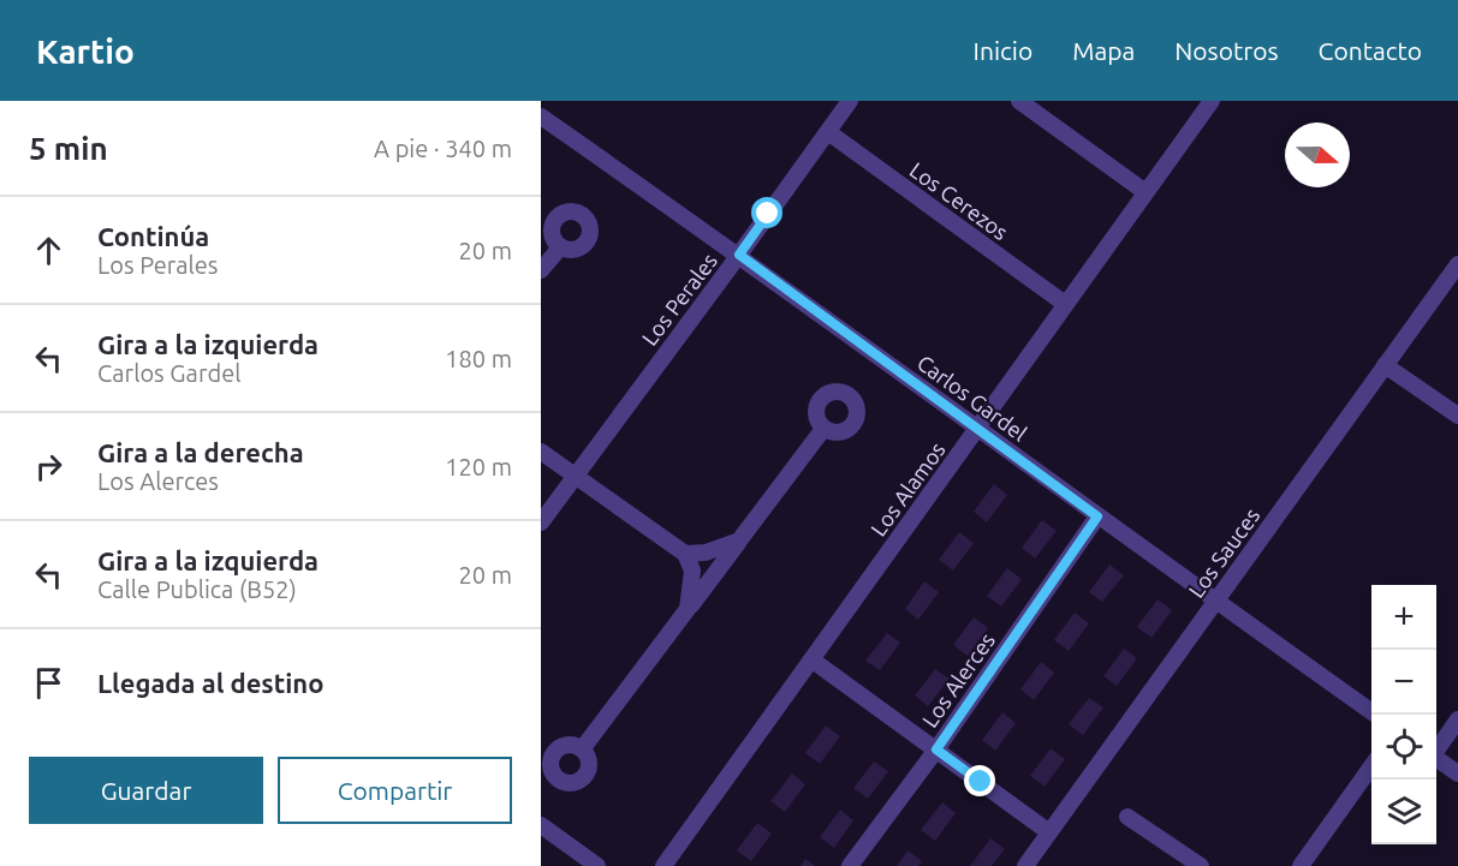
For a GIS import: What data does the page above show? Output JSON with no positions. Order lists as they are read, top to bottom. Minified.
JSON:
{"streets":{"street":["Los Cerezos","Los Perales","Carlos Gardel","Los Alamos","Los Sauces","Los Alerces"]},"crossings":[["Los Cerezos","Los Perales"],["Los Cerezos","Los Alamos"],["Los Perales","Carlos Gardel"],["Carlos Gardel","Los Alamos"],["Carlos Gardel","Los Sauces"],["Carlos Gardel","Los Alerces"]],"north":"right","page":{"header":"Kartio","nav":["Inicio","Mapa","Nosotros","Contacto"],"heading":["5 min","A pie · 340 m"],"list":[["Continúa","Los Perales","20 m"],["Gira a la izquierda","Carlos Gardel","180 m"],["Gira a la derecha","Los Alerces","120 m"],["Gira a la izquierda","Calle Publica (B52)","20 m"],"Llegada al destino"],"map_buttons":["+","−"],"buttons":["Guardar","Compartir"]}}
